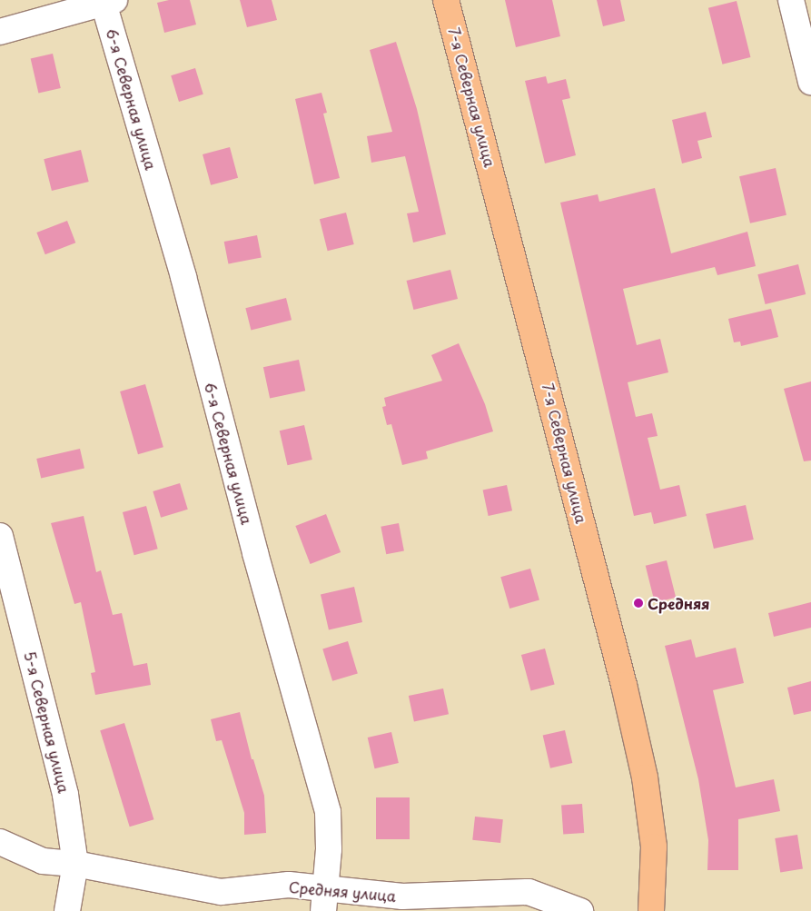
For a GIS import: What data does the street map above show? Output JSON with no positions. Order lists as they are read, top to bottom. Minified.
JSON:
{"streets":{"main road":["7-я Северная улица"],"street":["6-я Северная улица","5-я Северная улица","Средняя улица"]},"crossings":[["6-я Северная улица","Средняя улица"],["5-я Северная улица","Средняя улица"]],"places":["Средняя"]}
